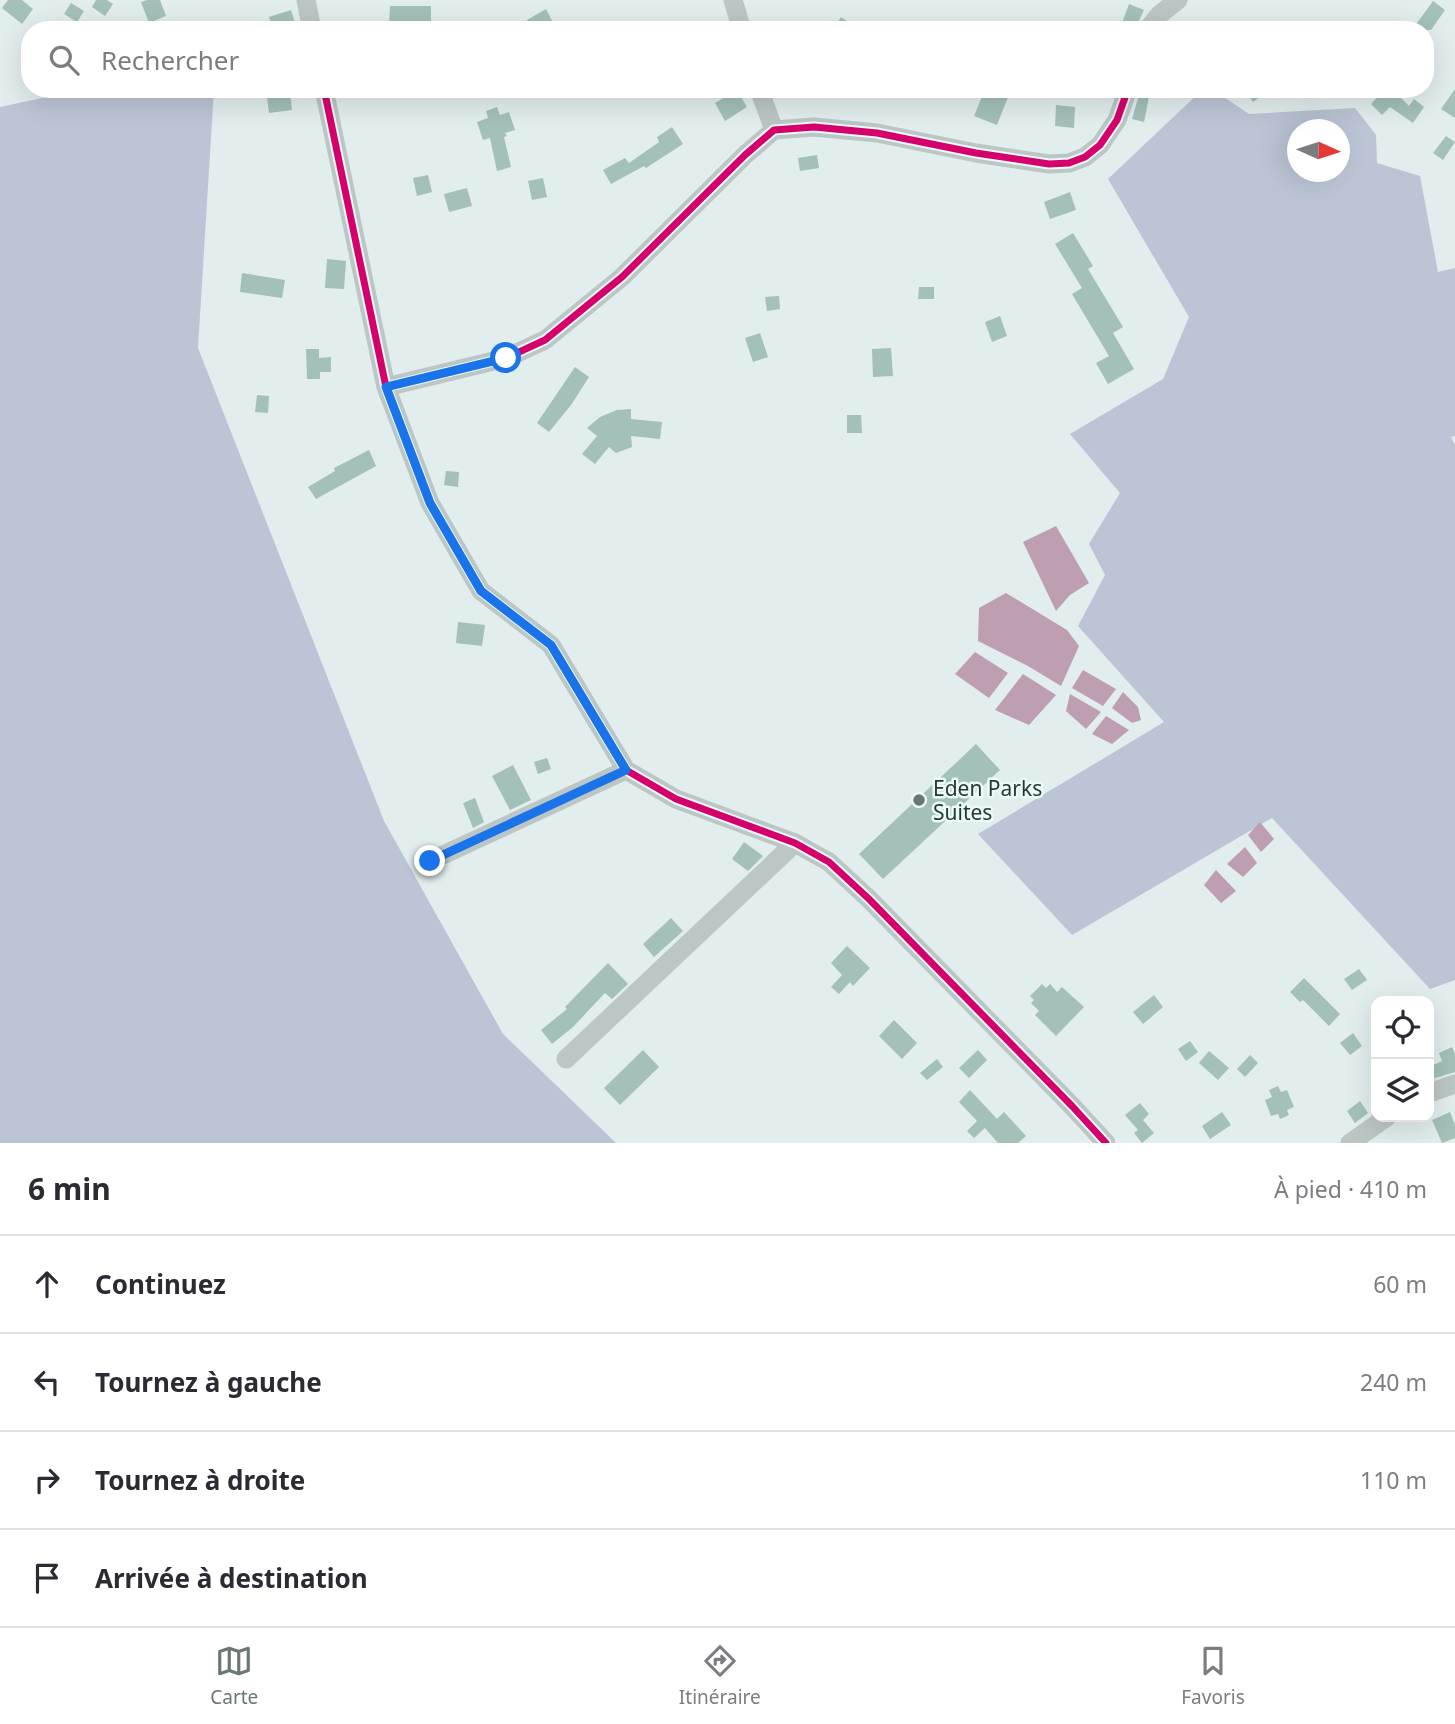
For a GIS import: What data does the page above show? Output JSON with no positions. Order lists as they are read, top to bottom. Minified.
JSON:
{"places":["Eden Parks Suites"],"north":"right","page":{"search":"Rechercher","heading":["6 min","À pied · 410 m"],"list":[["Continuez","60 m"],["Tournez à gauche","240 m"],["Tournez à droite","110 m"],"Arrivée à destination"],"nav":["Carte","Itinéraire","Favoris"]}}
